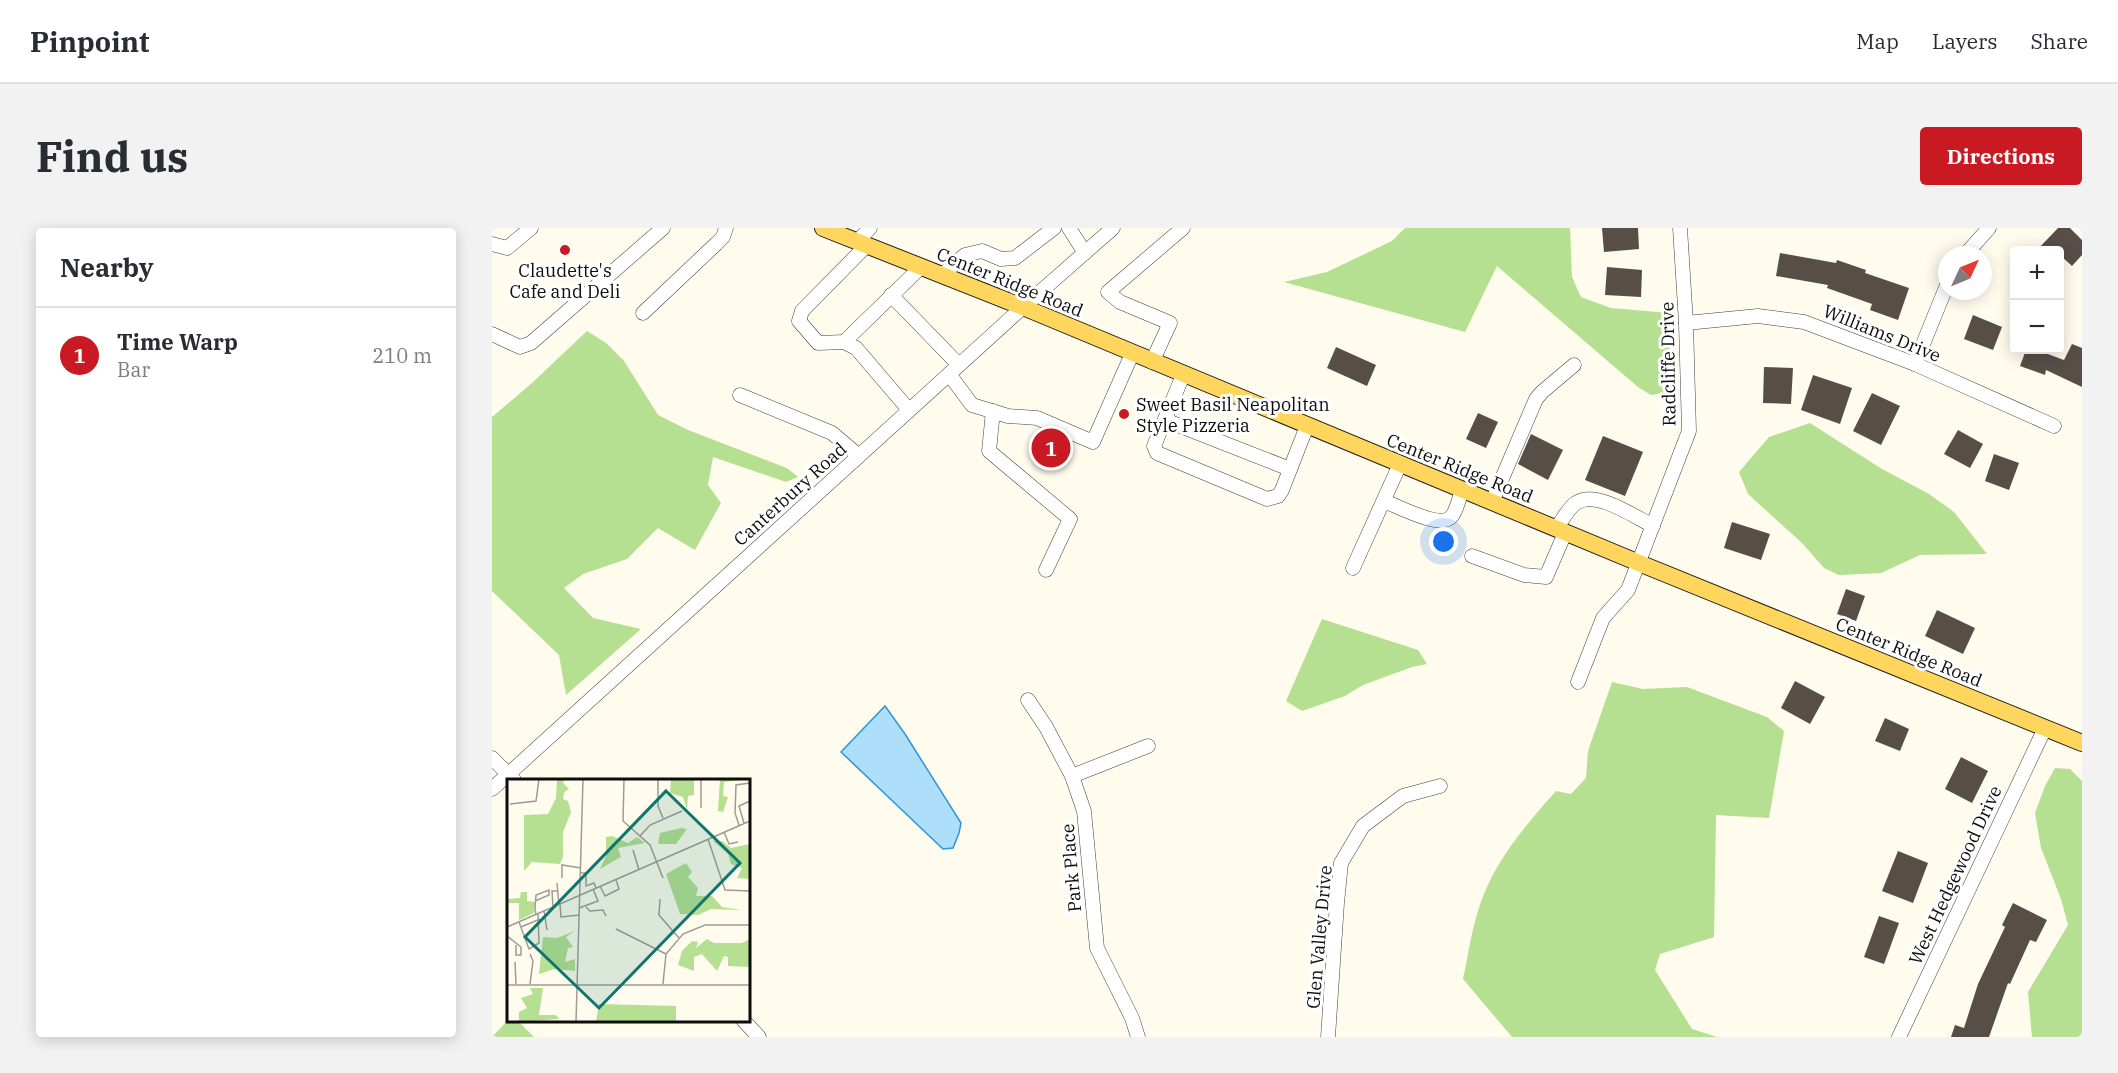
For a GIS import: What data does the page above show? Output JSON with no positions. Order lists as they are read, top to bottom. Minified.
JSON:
{"streets":{"main road":["Center Ridge Road"],"street":["Williams Drive","Radcliffe Drive","Canterbury Road","Park Place","West Hedgewood Drive","Glen Valley Drive"]},"crossings":[["Center Ridge Road","Radcliffe Drive"],["Center Ridge Road","Canterbury Road"],["Center Ridge Road","West Hedgewood Drive"],["Williams Drive","Radcliffe Drive"]],"places":["Claudette's Cafe and Deli","Sweet Basil Neapolitan Style Pizzeria"],"north":"top right","page":{"header":"Pinpoint","nav":["Map","Layers","Share"],"buttons":"Directions","title":"Find us","heading":"Nearby","map_buttons":["+","−"],"list":[{"mark":"1","name":"Time Warp","note":"Bar","value":"210 m"}],"pins":"1"}}
